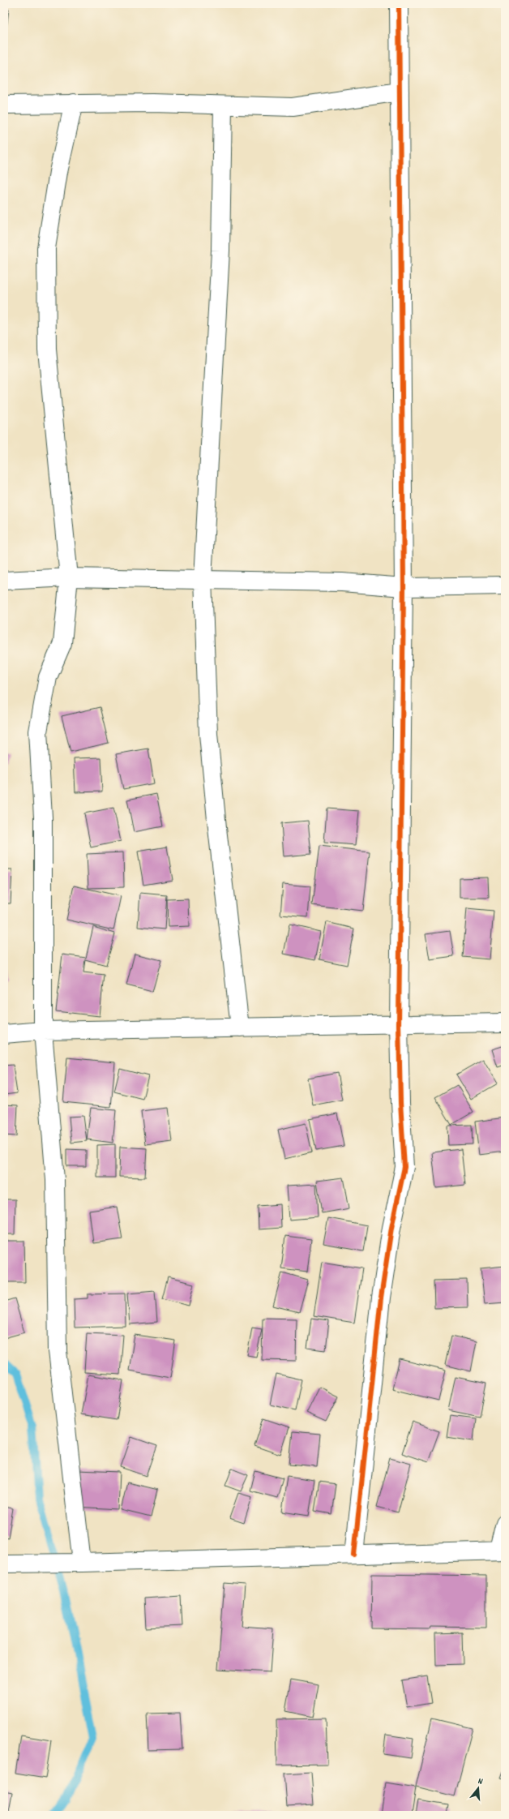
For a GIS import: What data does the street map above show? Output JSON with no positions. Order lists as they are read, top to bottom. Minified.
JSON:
{"north":"top"}
